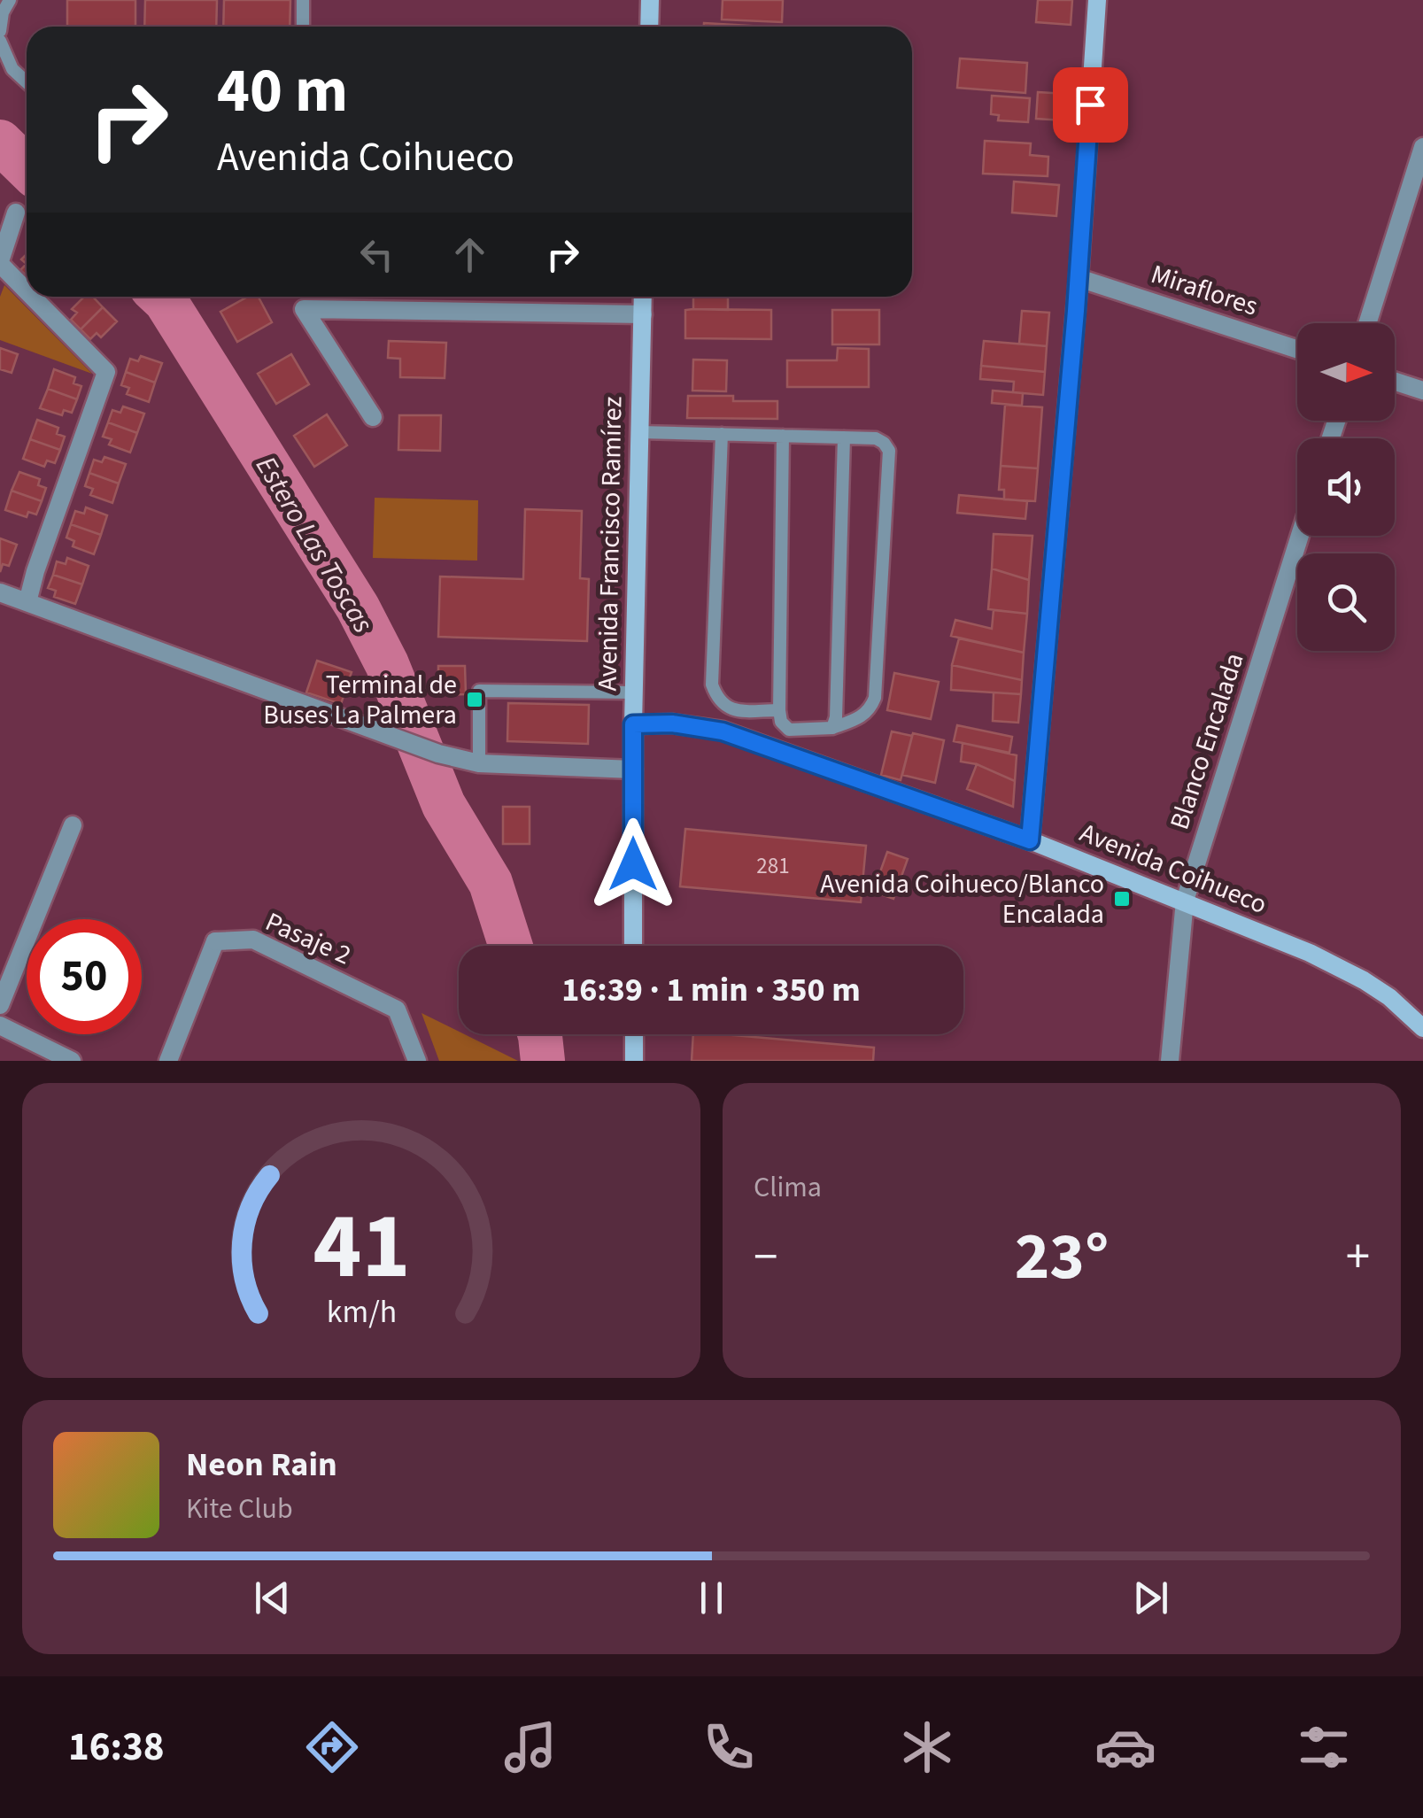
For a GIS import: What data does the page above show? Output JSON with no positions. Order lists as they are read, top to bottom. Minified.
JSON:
{"streets":{"main road":["Avenida Francisco Ramírez","Avenida Coihueco"],"street":["Miraflores","Blanco Encalada","Pasaje 2"]},"crossings":[["Avenida Francisco Ramírez","Avenida Coihueco"],["Blanco Encalada","Avenida Coihueco"]],"water":["Estero Las Toscas"],"places":{"transit":["Terminal de Buses La Palmera","Avenida Coihueco/Blanco Encalada"]},"house_numbers":["281"],"north":"right","page":{"turn":["40 m","Avenida Coihueco"],"limit":"50","trip":"16:39 · 1 min · 350 m","tile":"Clima","heat":["−","23°","+"],"song":["Neon Rain","Kite Club"],"tabs":"16:38","gauge":["41","km/h"]}}
